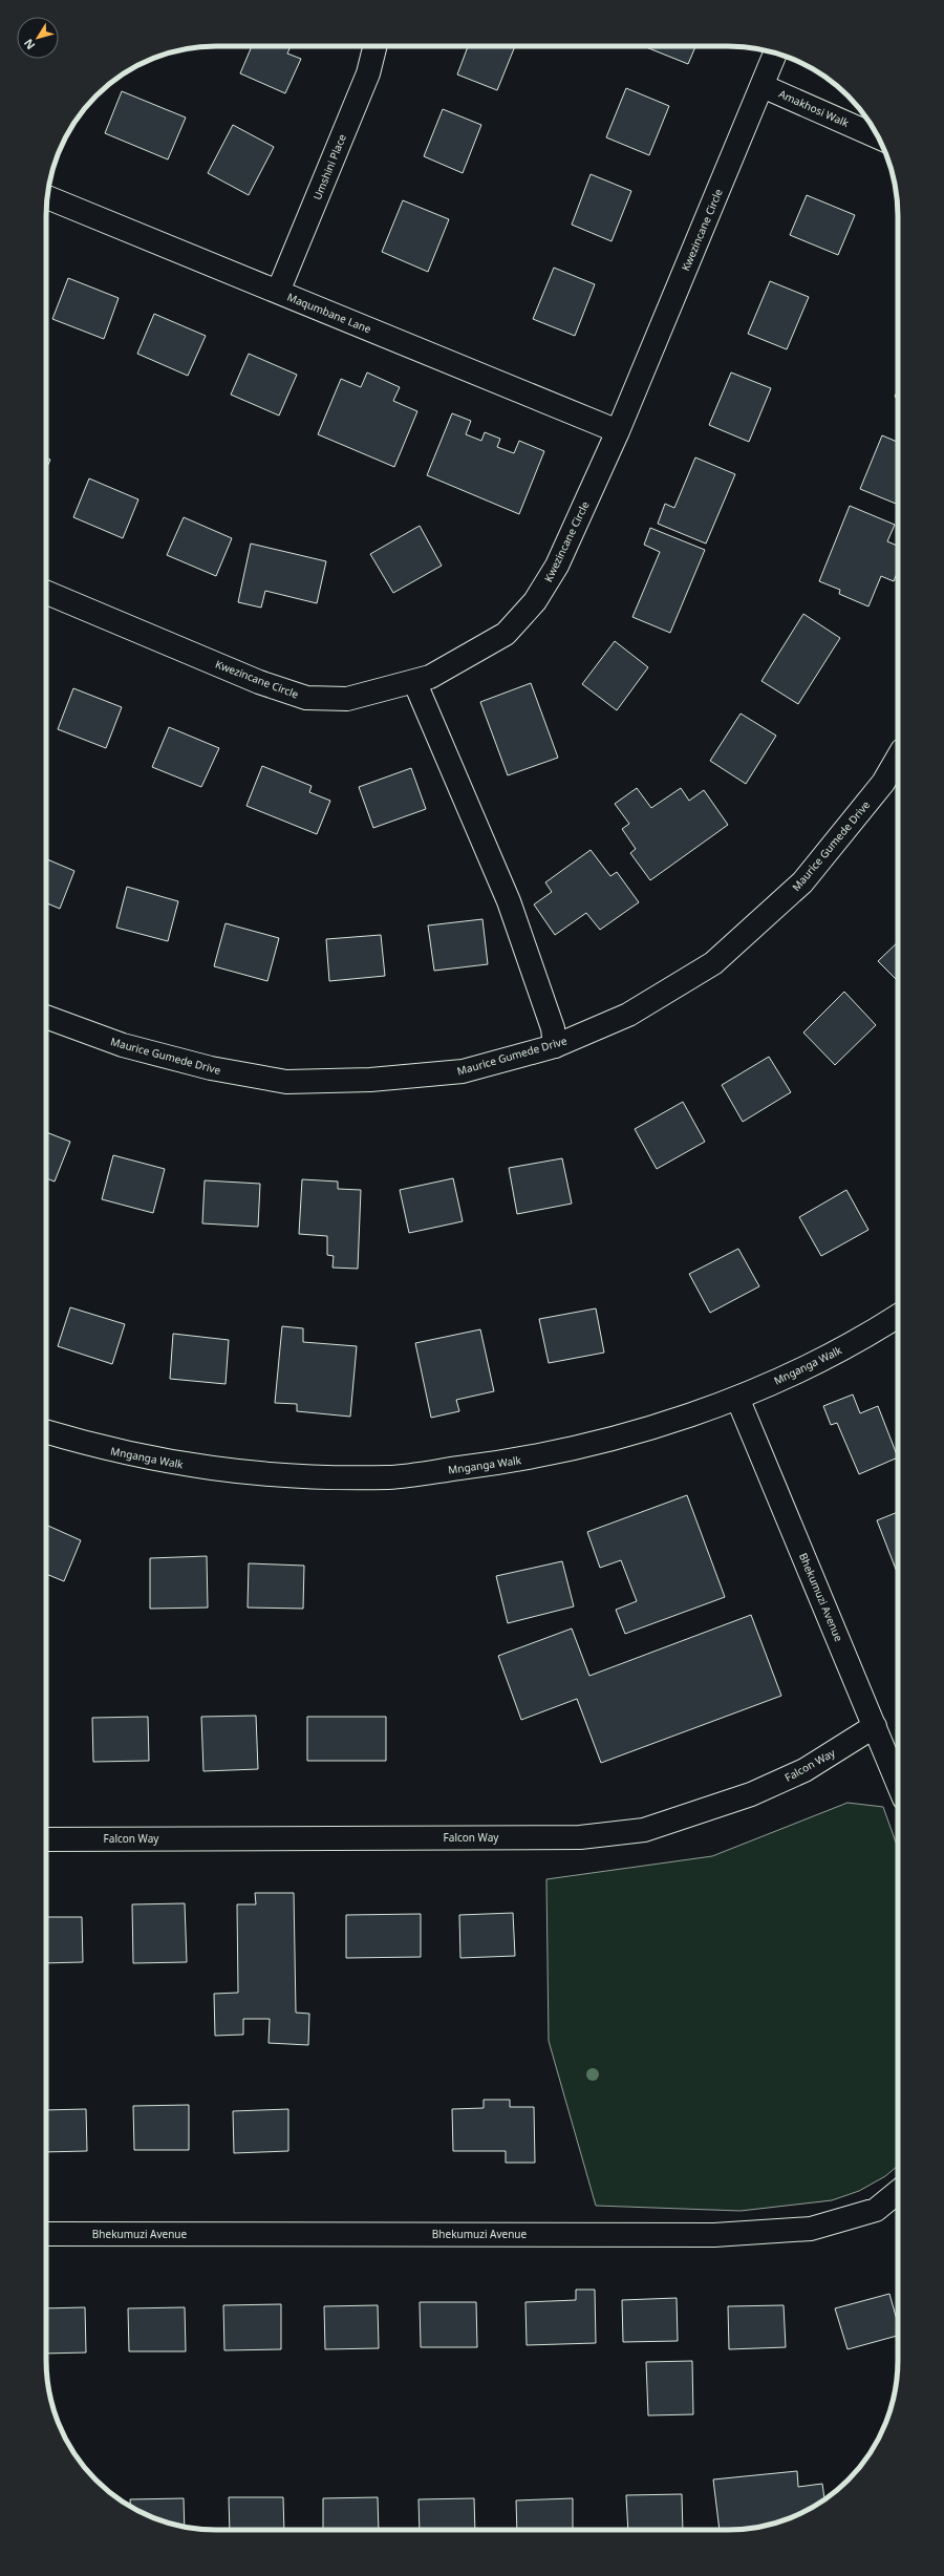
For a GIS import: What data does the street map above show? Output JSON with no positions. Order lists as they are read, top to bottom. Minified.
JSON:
{"streets":{"street":["Amakhosi Walk","Umshini Place","Kwezincane Circle","Maqumbane Lane","Maurice Gumede Drive","Mnganga Walk","Bhekumuzi Avenue","Falcon Way"]},"crossings":[["Amakhosi Walk","Kwezincane Circle"],["Umshini Place","Maqumbane Lane"],["Kwezincane Circle","Maqumbane Lane"],["Mnganga Walk","Bhekumuzi Avenue"],["Bhekumuzi Avenue","Falcon Way"]],"north":"bottom left"}
